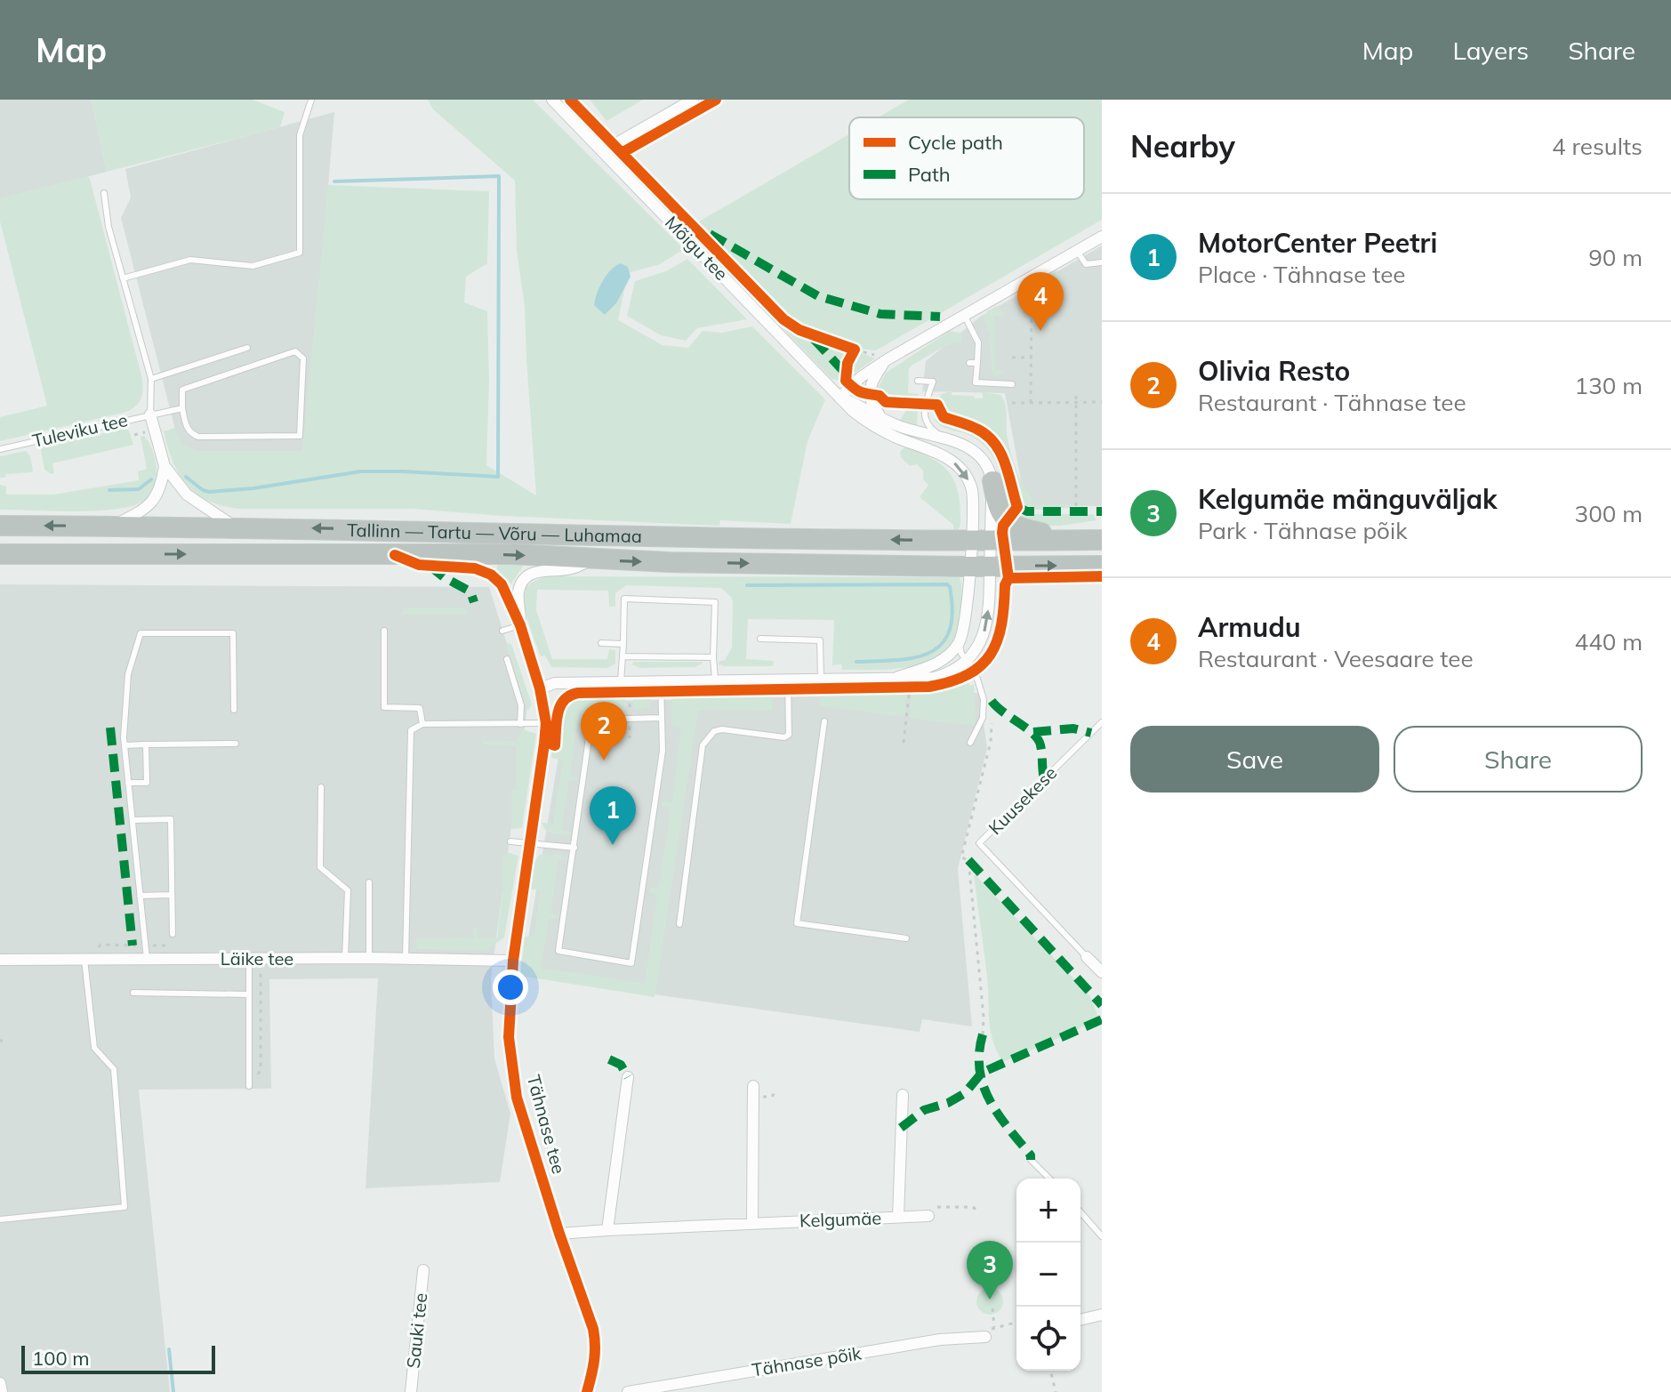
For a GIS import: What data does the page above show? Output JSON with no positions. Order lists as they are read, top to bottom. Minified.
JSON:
{"streets":{"highway":["Tallinn — Tartu — Võru — Luhamaa"],"street":["Mõigu tee","Tuleviku tee","Kuusekese","Läike tee","Tähnase tee","Kelgumäe","Sauki tee","Tähnase põik"]},"crossings":[["Mõigu tee","Tallinn — Tartu — Võru — Luhamaa"],["Tuleviku tee","Tallinn — Tartu — Võru — Luhamaa"],["Läike tee","Tähnase tee"],["Tähnase tee","Kelgumäe"]],"legend":["Cycle path","Path"],"scale_bar":"100 m","page":{"header":"Map","nav":["Map","Layers","Share"],"heading":["Nearby","4 results"],"list":[{"mark":"1","name":"MotorCenter Peetri","note":"Place · Tähnase tee","value":"90 m"},{"mark":"2","name":"Olivia Resto","note":"Restaurant · Tähnase tee","value":"130 m"},{"mark":"3","name":"Kelgumäe mänguväljak","note":"Park · Tähnase põik","value":"300 m"},{"mark":"4","name":"Armudu","note":"Restaurant · Veesaare tee","value":"440 m"}],"pins":["4","2","1","3"],"buttons":["Save","Share"],"map_buttons":["+","−"],"scale":"100 m"}}
